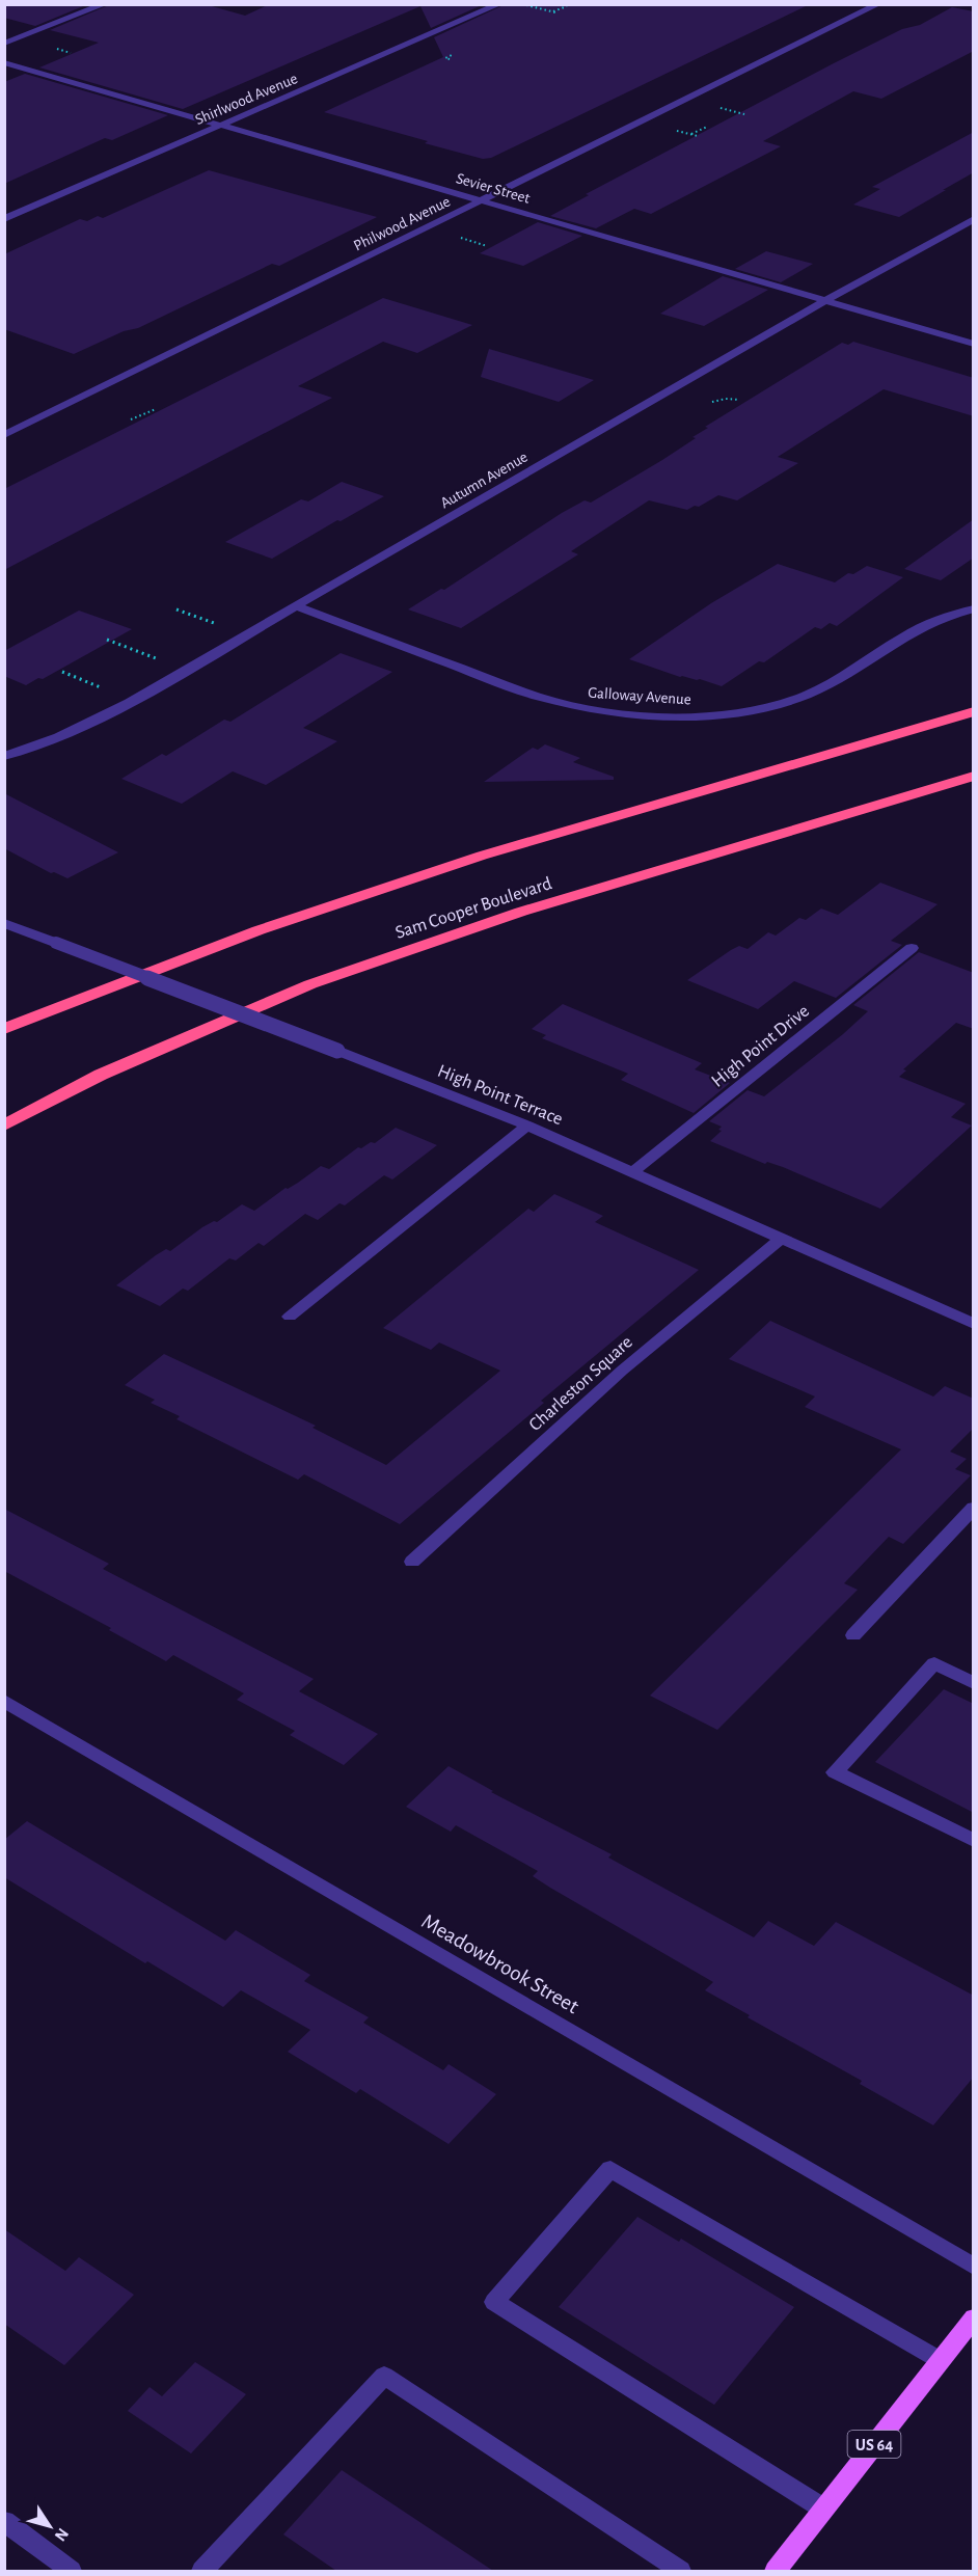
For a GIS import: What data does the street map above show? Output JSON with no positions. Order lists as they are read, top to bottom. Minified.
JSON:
{"streets":{"highway":["Sam Cooper Boulevard"],"main road":["US 64"],"street":["Shirlwood Avenue","Sevier Street","Philwood Avenue","Autumn Avenue","Galloway Avenue","High Point Drive","High Point Terrace","Charleston Square","Meadowbrook Street"]},"crossings":[["Shirlwood Avenue","Sevier Street"],["Sevier Street","Philwood Avenue"],["Sevier Street","Autumn Avenue"],["Autumn Avenue","Galloway Avenue"],["High Point Drive","High Point Terrace"],["High Point Terrace","Charleston Square"]],"north":"bottom right"}
